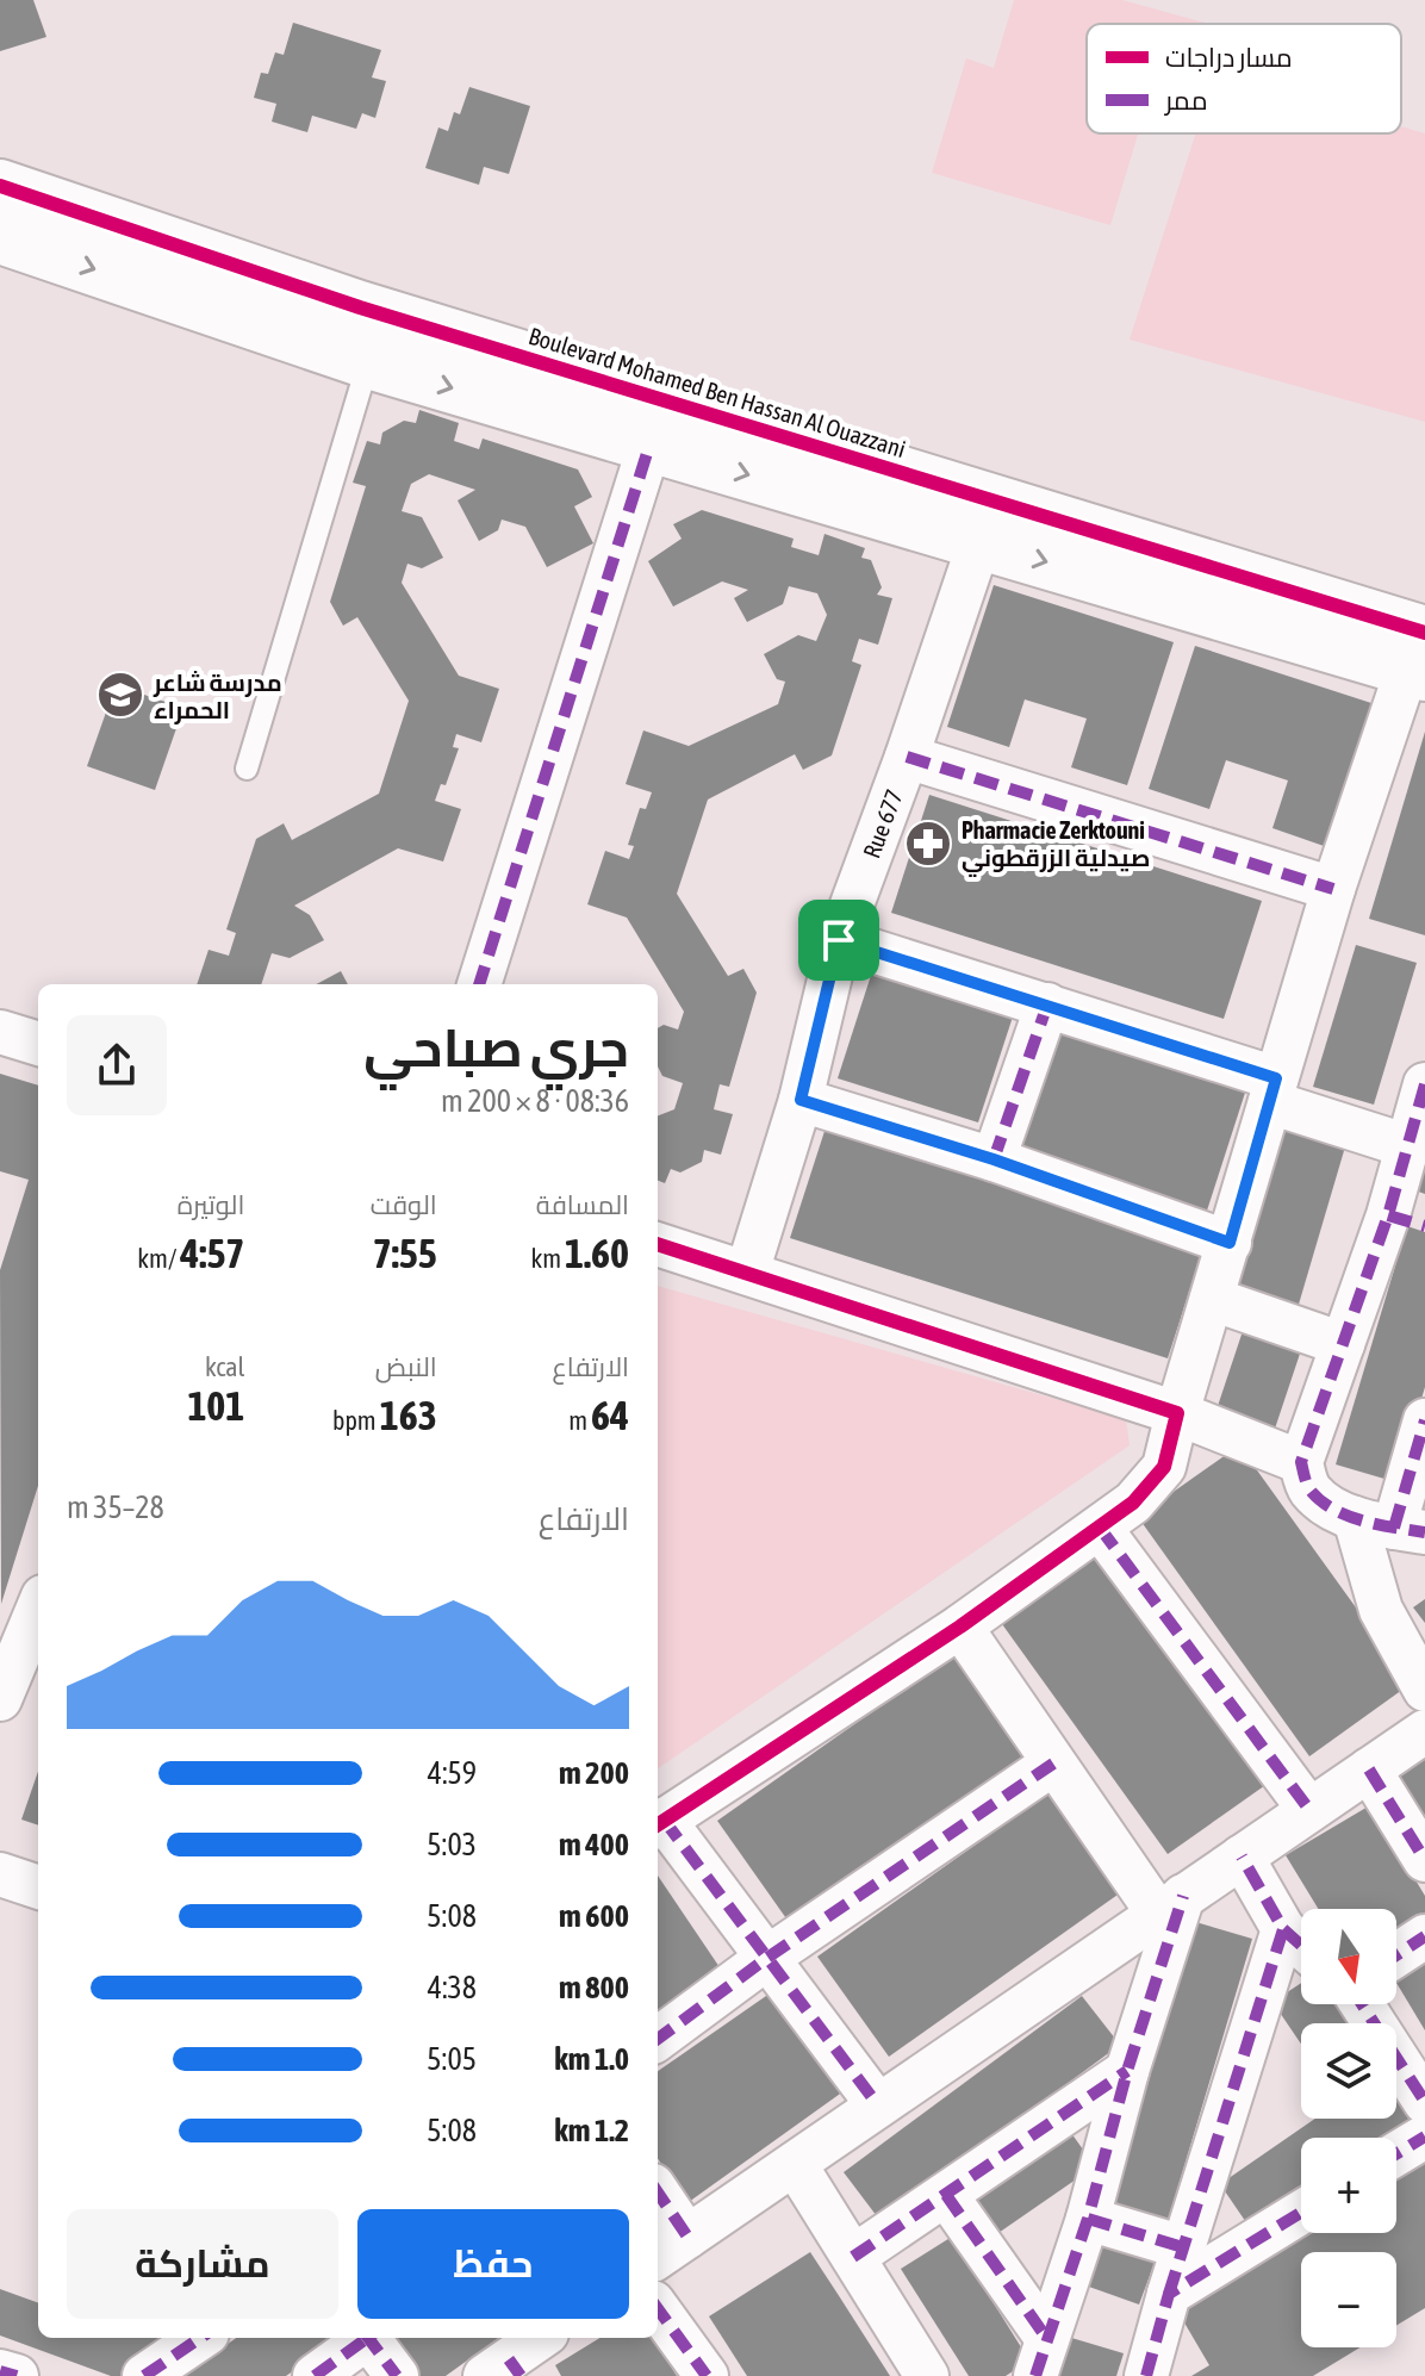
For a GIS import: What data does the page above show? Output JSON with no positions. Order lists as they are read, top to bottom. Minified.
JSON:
{"streets":{"street":["Boulevard Mohamed Ben Hassan Al Ouazzani","Rue 677"]},"places":{"school or university":["مدرسة شاعر الحمراء"],"pharmacy":["Pharmacie Zerktouni صيدلية الزرقطوني"]},"legend":["مسار دراجات","ممر"],"north":"bottom","page":{"heading":["جري صباحي","08:36 · 8 × 200 m"],"stats":[["المسافة","1.60 km"],["الوقت","7:55"],["الوتيرة","4:57 /km"],["الارتفاع","64 m"],["النبض","163 bpm"],["kcal","101"]],"chart":["الارتفاع","28–35 m"],"list":[{"name":"200 m","note":"4:59"},{"name":"400 m","note":"5:03"},{"name":"600 m","note":"5:08"},{"name":"800 m","note":"4:38"},{"name":"1.0 km","note":"5:05"},{"name":"1.2 km","note":"5:08"}],"map_buttons":["+","−"],"buttons":["حفظ","مشاركة"]}}
